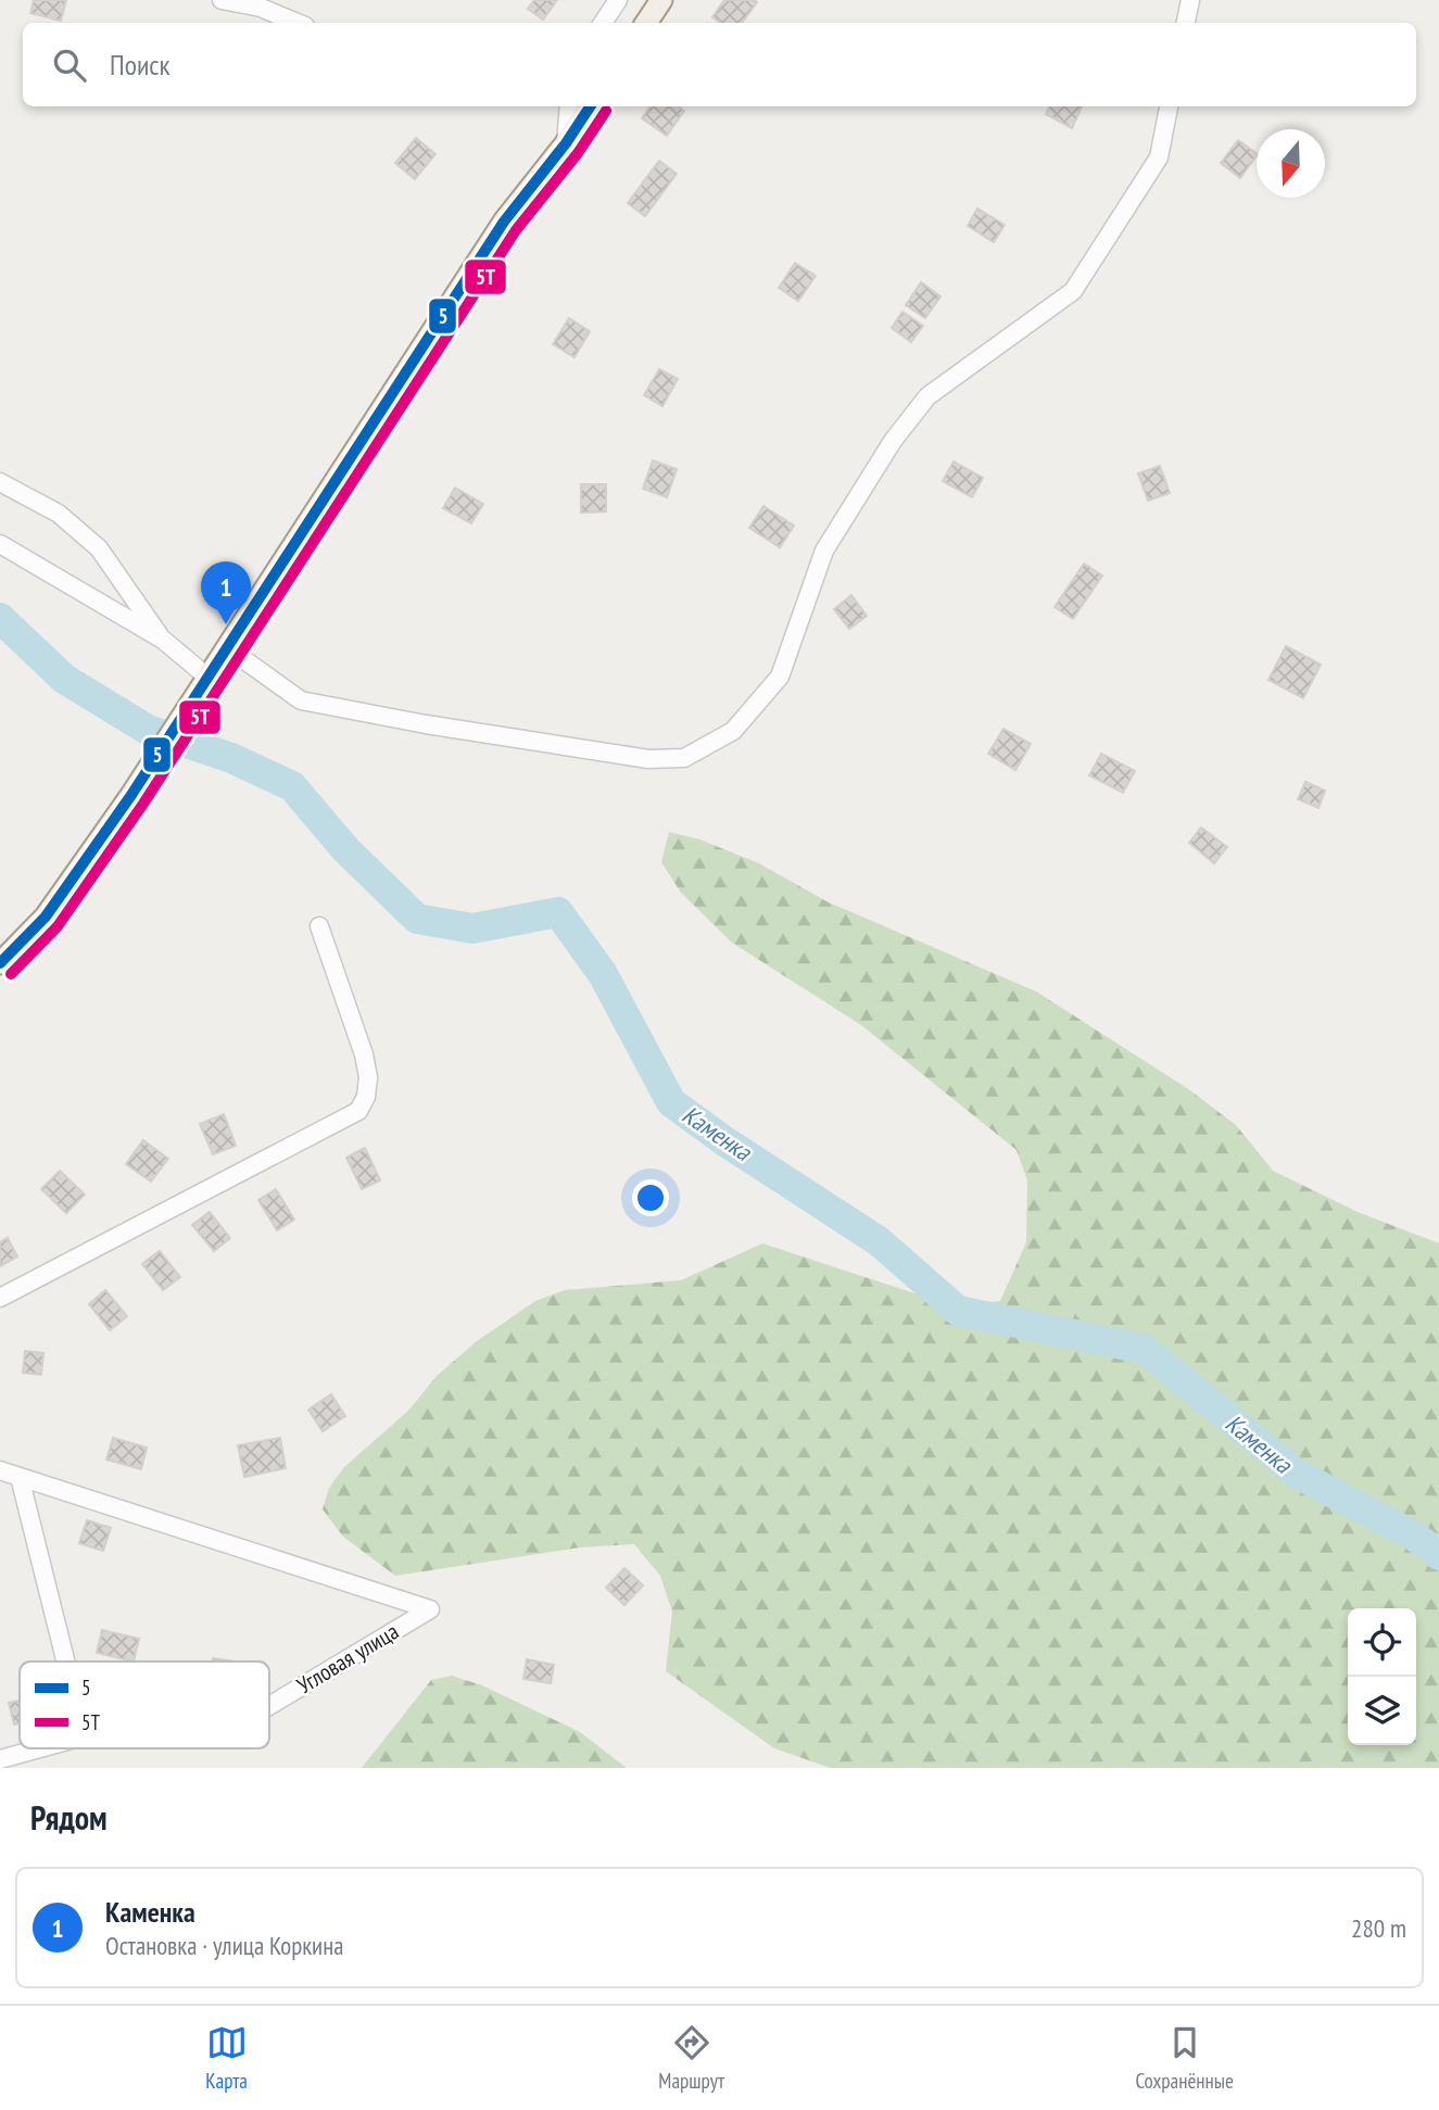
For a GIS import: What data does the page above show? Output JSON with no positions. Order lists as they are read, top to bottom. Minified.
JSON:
{"streets":{"street":["Угловая улица"]},"water":["Каменка"],"lines":["transit line 5","transit line 5Т"],"legend":["5","5Т"],"north":"bottom","page":{"search":"Поиск","pins":"1","heading":"Рядом","list":[{"mark":"1","name":"Каменка","note":"Остановка · улица Коркина","value":"280 m"}],"nav":["Карта","Маршрут","Сохранённые"]}}
